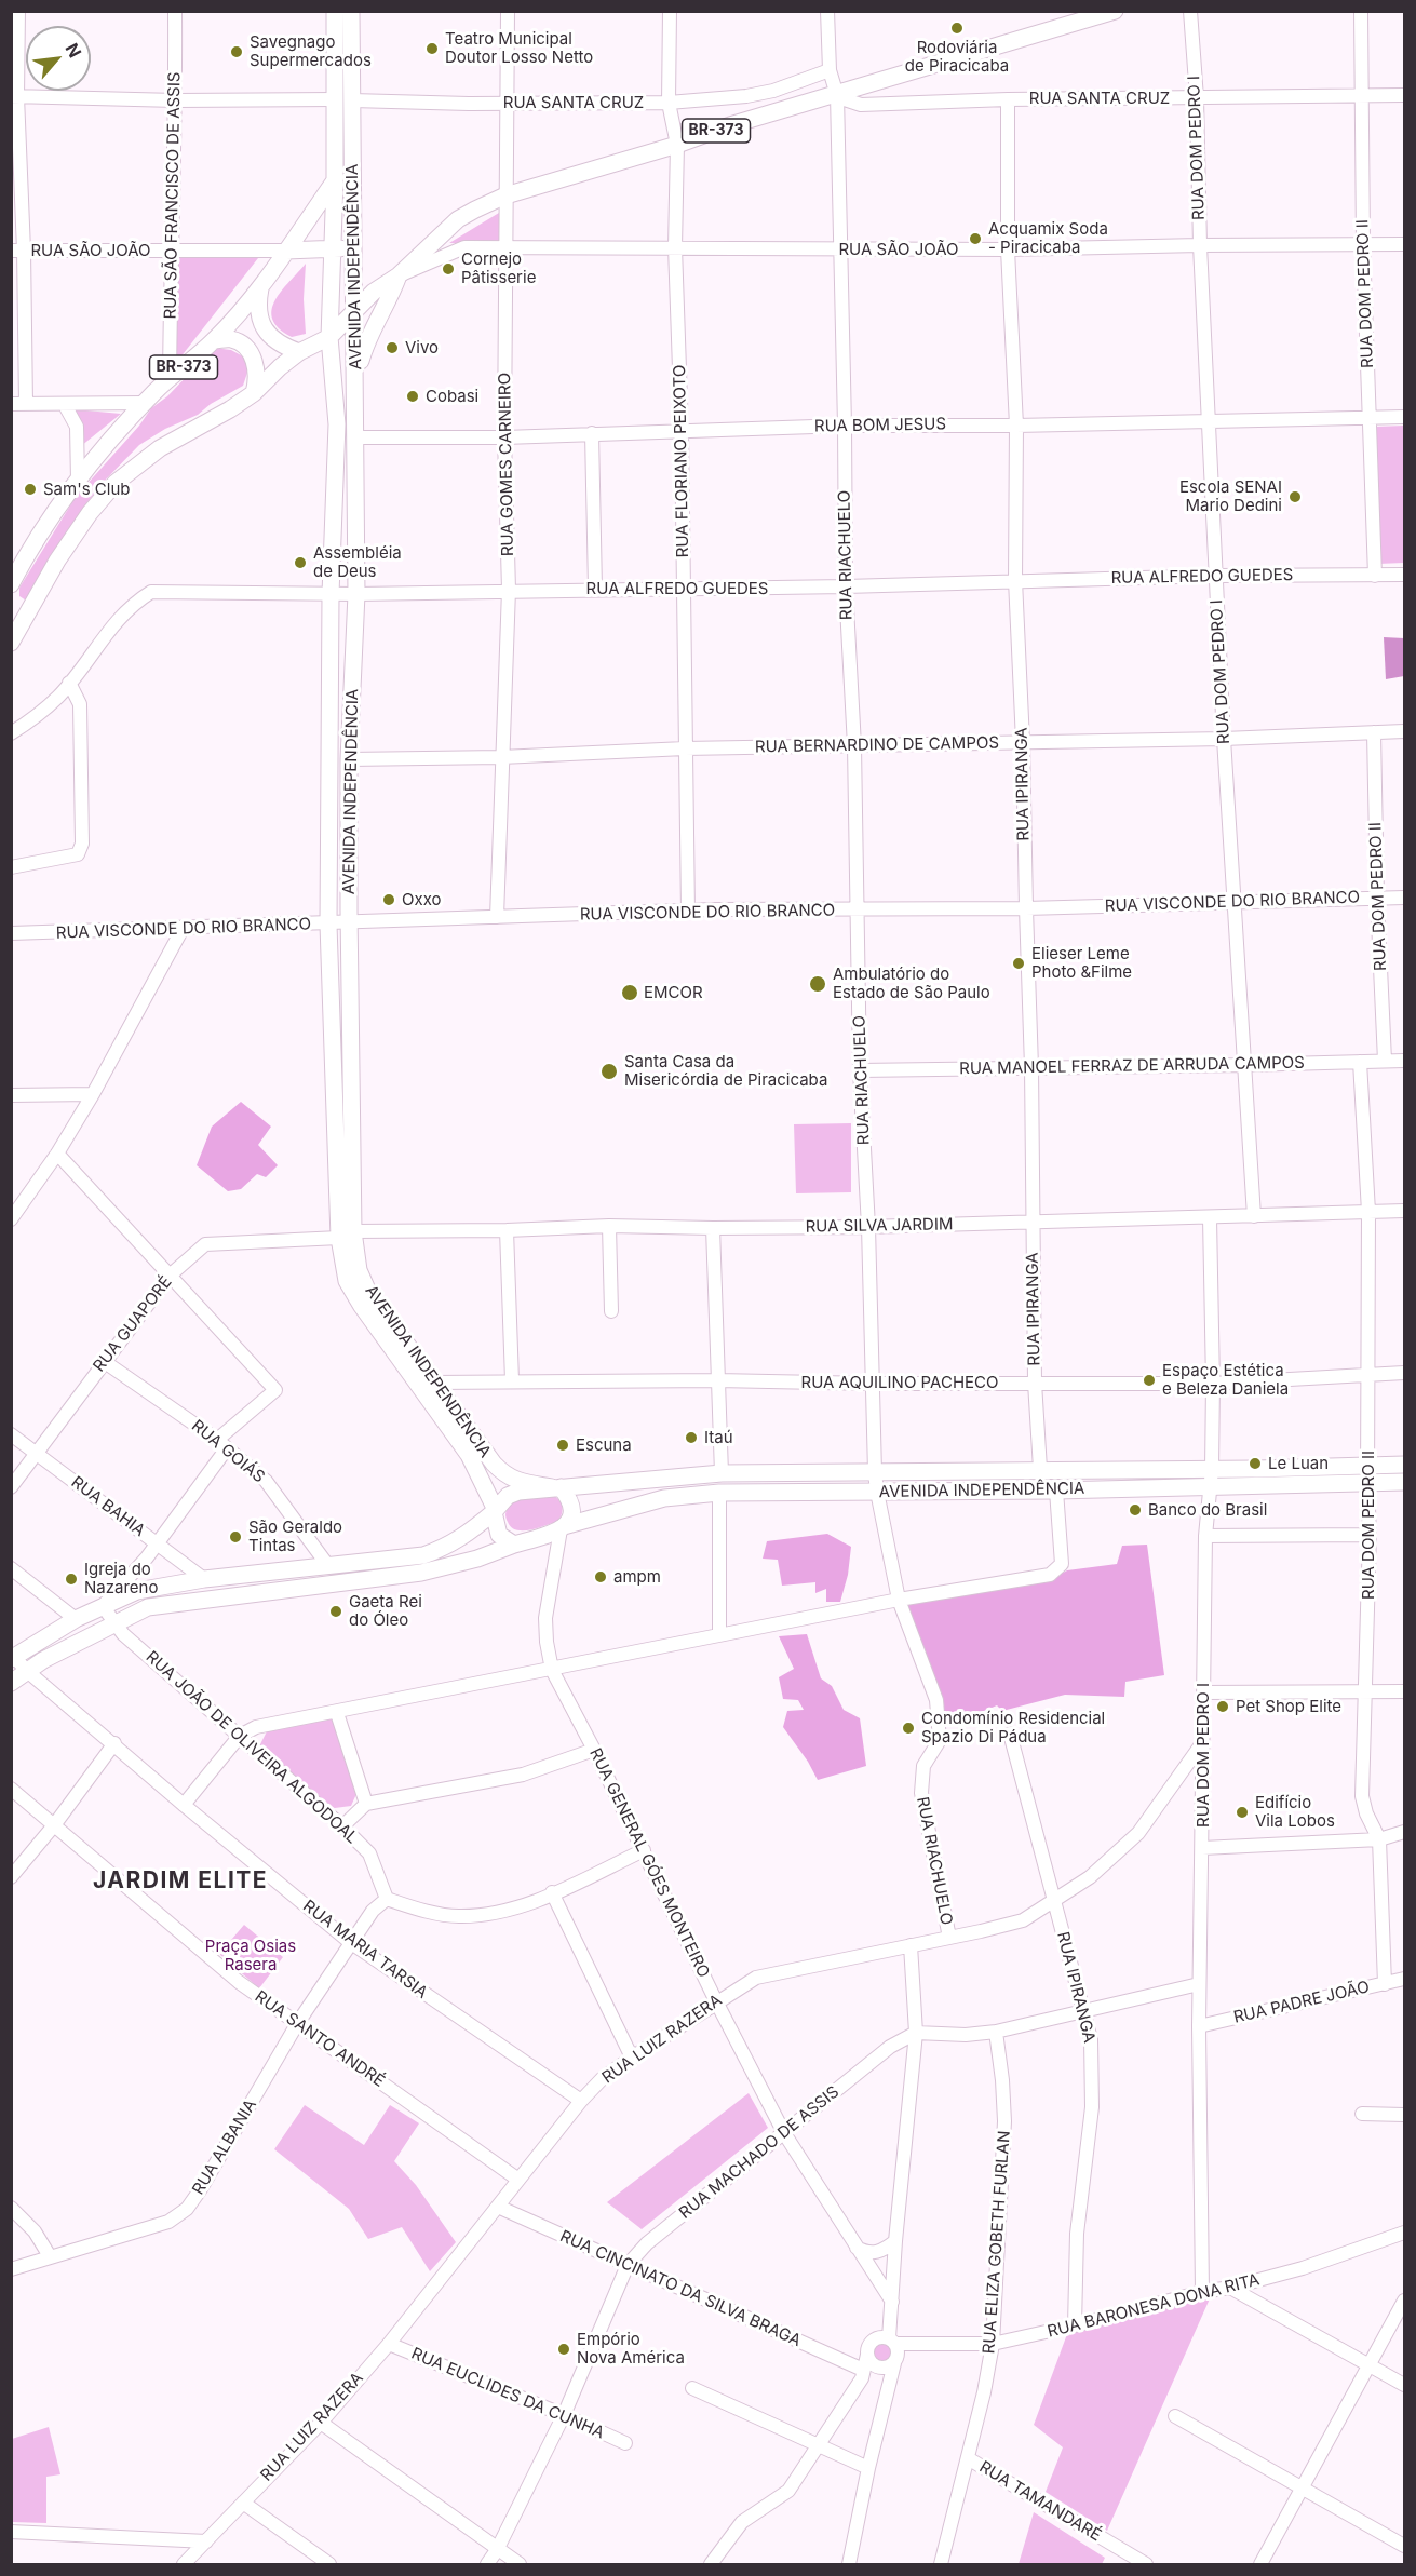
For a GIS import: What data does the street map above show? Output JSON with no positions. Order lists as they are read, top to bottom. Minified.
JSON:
{"streets":{"main road":["BR-373","AVENIDA INDEPENDÊNCIA"],"street":["RUA SANTA CRUZ","RUA DOM PEDRO I","RUA SÃO FRANCISCO DE ASSIS","RUA SÃO JOÃO","RUA DOM PEDRO II","RUA BOM JESUS","RUA FLORIANO PEIXOTO","RUA GOMES CARNEIRO","RUA RIACHUELO","RUA ALFREDO GUEDES","RUA BERNARDINO DE CAMPOS","RUA IPIRANGA","RUA VISCONDE DO RIO BRANCO","RUA MANOEL FERRAZ DE ARRUDA CAMPOS","RUA SILVA JARDIM","RUA GUAPORÉ","RUA AQUILINO PACHECO","RUA GOIÁS","RUA BAHIA","RUA JOÃO DE OLIVEIRA ALGODOAL","RUA GENERAL GÓES MONTEIRO","RUA MARIA TARSIA","RUA PADRE JOÃO","RUA SANTO ANDRÉ","RUA LUIZ RAZERA","RUA ALBANIA","RUA MACHADO DE ASSIS","RUA ELIZA GOBETH FURLAN","RUA CINCINATO DA SILVA BRAGA","RUA BARONESA DONA RITA","RUA EUCLIDES DA CUNHA","RUA TAMANDARÉ"]},"crossings":[["RUA SANTA CRUZ","BR-373"],["RUA SANTA CRUZ","RUA DOM PEDRO I"],["RUA SANTA CRUZ","RUA SÃO FRANCISCO DE ASSIS"],["RUA SANTA CRUZ","AVENIDA INDEPENDÊNCIA"],["RUA SANTA CRUZ","RUA DOM PEDRO II"],["RUA SANTA CRUZ","RUA FLORIANO PEIXOTO"],["RUA SANTA CRUZ","RUA GOMES CARNEIRO"],["RUA SANTA CRUZ","RUA RIACHUELO"],["RUA SANTA CRUZ","RUA IPIRANGA"],["BR-373","RUA SÃO FRANCISCO DE ASSIS"],["BR-373","RUA SÃO JOÃO"],["BR-373","AVENIDA INDEPENDÊNCIA"],["BR-373","RUA FLORIANO PEIXOTO"],["BR-373","RUA GOMES CARNEIRO"],["BR-373","RUA RIACHUELO"],["RUA DOM PEDRO I","RUA SÃO JOÃO"],["RUA DOM PEDRO I","AVENIDA INDEPENDÊNCIA"],["RUA DOM PEDRO I","RUA BOM JESUS"],["RUA DOM PEDRO I","RUA ALFREDO GUEDES"],["RUA DOM PEDRO I","RUA BERNARDINO DE CAMPOS"],["RUA DOM PEDRO I","RUA VISCONDE DO RIO BRANCO"],["RUA DOM PEDRO I","RUA MANOEL FERRAZ DE ARRUDA CAMPOS"],["RUA DOM PEDRO I","RUA SILVA JARDIM"],["RUA DOM PEDRO I","RUA AQUILINO PACHECO"],["RUA DOM PEDRO I","RUA PADRE JOÃO"],["RUA DOM PEDRO I","RUA LUIZ RAZERA"],["RUA DOM PEDRO I","RUA BARONESA DONA RITA"],["RUA SÃO FRANCISCO DE ASSIS","RUA SÃO JOÃO"],["RUA SÃO JOÃO","RUA DOM PEDRO II"],["RUA SÃO JOÃO","RUA FLORIANO PEIXOTO"],["RUA SÃO JOÃO","RUA GOMES CARNEIRO"],["RUA SÃO JOÃO","RUA RIACHUELO"],["RUA SÃO JOÃO","RUA IPIRANGA"],["AVENIDA INDEPENDÊNCIA","RUA DOM PEDRO II"],["AVENIDA INDEPENDÊNCIA","RUA BOM JESUS"],["AVENIDA INDEPENDÊNCIA","RUA RIACHUELO"],["AVENIDA INDEPENDÊNCIA","RUA ALFREDO GUEDES"],["AVENIDA INDEPENDÊNCIA","RUA BERNARDINO DE CAMPOS"],["AVENIDA INDEPENDÊNCIA","RUA IPIRANGA"],["AVENIDA INDEPENDÊNCIA","RUA VISCONDE DO RIO BRANCO"],["AVENIDA INDEPENDÊNCIA","RUA SILVA JARDIM"],["AVENIDA INDEPENDÊNCIA","RUA GUAPORÉ"],["AVENIDA INDEPENDÊNCIA","RUA AQUILINO PACHECO"],["AVENIDA INDEPENDÊNCIA","RUA GENERAL GÓES MONTEIRO"],["RUA DOM PEDRO II","RUA BOM JESUS"],["RUA DOM PEDRO II","RUA ALFREDO GUEDES"],["RUA DOM PEDRO II","RUA BERNARDINO DE CAMPOS"],["RUA DOM PEDRO II","RUA VISCONDE DO RIO BRANCO"],["RUA DOM PEDRO II","RUA MANOEL FERRAZ DE ARRUDA CAMPOS"],["RUA DOM PEDRO II","RUA SILVA JARDIM"],["RUA DOM PEDRO II","RUA AQUILINO PACHECO"],["RUA DOM PEDRO II","RUA PADRE JOÃO"],["RUA BOM JESUS","RUA FLORIANO PEIXOTO"],["RUA BOM JESUS","RUA GOMES CARNEIRO"],["RUA BOM JESUS","RUA RIACHUELO"],["RUA BOM JESUS","RUA IPIRANGA"],["RUA FLORIANO PEIXOTO","RUA ALFREDO GUEDES"],["RUA FLORIANO PEIXOTO","RUA BERNARDINO DE CAMPOS"],["RUA FLORIANO PEIXOTO","RUA VISCONDE DO RIO BRANCO"],["RUA GOMES CARNEIRO","RUA ALFREDO GUEDES"],["RUA GOMES CARNEIRO","RUA BERNARDINO DE CAMPOS"],["RUA GOMES CARNEIRO","RUA VISCONDE DO RIO BRANCO"],["RUA RIACHUELO","RUA ALFREDO GUEDES"],["RUA RIACHUELO","RUA BERNARDINO DE CAMPOS"],["RUA RIACHUELO","RUA VISCONDE DO RIO BRANCO"],["RUA RIACHUELO","RUA MANOEL FERRAZ DE ARRUDA CAMPOS"],["RUA RIACHUELO","RUA SILVA JARDIM"],["RUA RIACHUELO","RUA AQUILINO PACHECO"],["RUA RIACHUELO","RUA LUIZ RAZERA"],["RUA ALFREDO GUEDES","RUA IPIRANGA"],["RUA BERNARDINO DE CAMPOS","RUA IPIRANGA"],["RUA IPIRANGA","RUA VISCONDE DO RIO BRANCO"],["RUA IPIRANGA","RUA MANOEL FERRAZ DE ARRUDA CAMPOS"],["RUA IPIRANGA","RUA SILVA JARDIM"],["RUA IPIRANGA","RUA AQUILINO PACHECO"],["RUA IPIRANGA","RUA LUIZ RAZERA"],["RUA IPIRANGA","RUA BARONESA DONA RITA"],["RUA SILVA JARDIM","RUA GUAPORÉ"],["RUA GUAPORÉ","RUA GOIÁS"],["RUA GUAPORÉ","RUA BAHIA"],["RUA JOÃO DE OLIVEIRA ALGODOAL","RUA ALBANIA"],["RUA GENERAL GÓES MONTEIRO","RUA LUIZ RAZERA"],["RUA GENERAL GÓES MONTEIRO","RUA MACHADO DE ASSIS"],["RUA MARIA TARSIA","RUA LUIZ RAZERA"],["RUA MARIA TARSIA","RUA ALBANIA"],["RUA SANTO ANDRÉ","RUA LUIZ RAZERA"],["RUA SANTO ANDRÉ","RUA ALBANIA"],["RUA LUIZ RAZERA","RUA CINCINATO DA SILVA BRAGA"],["RUA LUIZ RAZERA","RUA EUCLIDES DA CUNHA"],["RUA MACHADO DE ASSIS","RUA CINCINATO DA SILVA BRAGA"],["RUA MACHADO DE ASSIS","RUA EUCLIDES DA CUNHA"],["RUA ELIZA GOBETH FURLAN","RUA BARONESA DONA RITA"],["RUA ELIZA GOBETH FURLAN","RUA TAMANDARÉ"]],"districts":["JARDIM ELITE"],"parks":["Praça Osias Rasera"],"places":["Rodoviária de Piracicaba","Teatro Municipal Doutor Losso Netto","Savegnago Supermercados","Acquamix Soda - Piracicaba","Cornejo Pâtisserie","Vivo","Cobasi","Sam's Club","Escola SENAI Mario Dedini","Assembléia de Deus","Oxxo","Elieser Leme Photo &Filme","Ambulatório do Estado de São Paulo","EMCOR","Santa Casa da Misericórdia de Piracicaba","Espaço Estética e Beleza Daniela","Itaú","Escuna","Le Luan","Banco do Brasil","São Geraldo Tintas","ampm","Igreja do Nazareno","Gaeta Rei do Óleo","Pet Shop Elite","Condomínio Residencial Spazio Di Pádua","Edifício Vila Lobos","Empório Nova América"],"north":"top right"}
